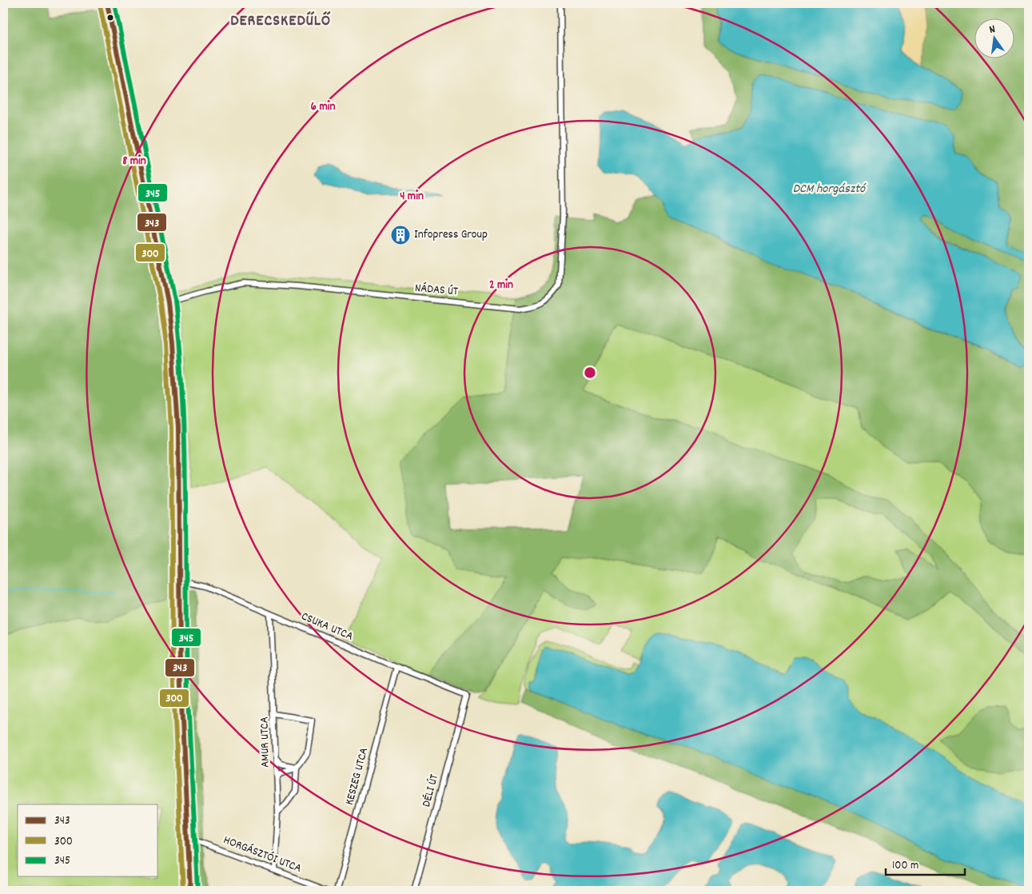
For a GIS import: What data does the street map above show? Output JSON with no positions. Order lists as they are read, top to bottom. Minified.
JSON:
{"streets":{"street":["NÁDAS ÚT","CSUKA UTCA","AMUR UTCA","KESZEG UTCA","DÉLI ÚT","HORGÁSZTÓI UTCA"]},"crossings":[["CSUKA UTCA","AMUR UTCA"],["CSUKA UTCA","KESZEG UTCA"],["CSUKA UTCA","DÉLI ÚT"],["AMUR UTCA","HORGÁSZTÓI UTCA"]],"districts":["DERECSKEDŰLŐ"],"water":["DCM horgásztó"],"places":{"building":["Infopress Group"]},"lines":["transit line 343","transit line 345","transit line 300"],"legend":["343","300","345"],"scale_bar":"100 m","north":"top","rings":["6 min","8 min","4 min","2 min"]}
